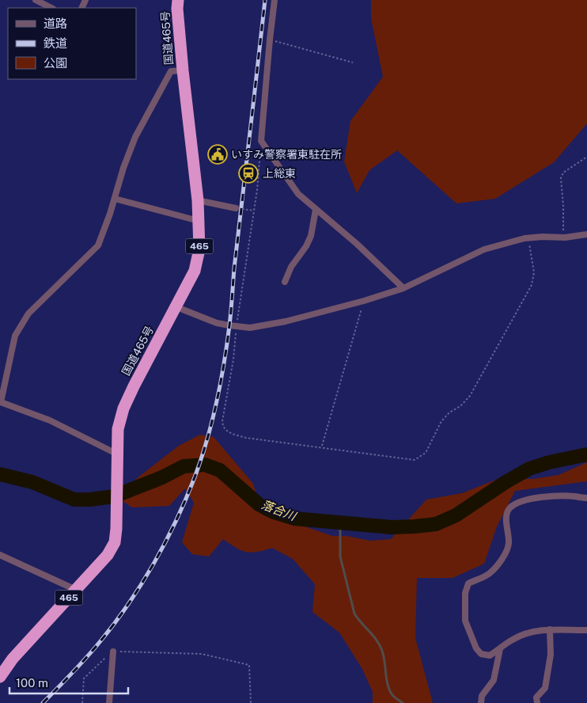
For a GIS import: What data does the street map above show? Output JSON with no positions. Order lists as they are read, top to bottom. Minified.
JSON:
{"streets":{"highway":["国道465号","465"]},"water":["落合川"],"places":{"public building":["いすみ警察署東駐在所"],"station":["上総東"]},"legend":["道路","鉄道","公園"],"scale_bar":"100 m"}
